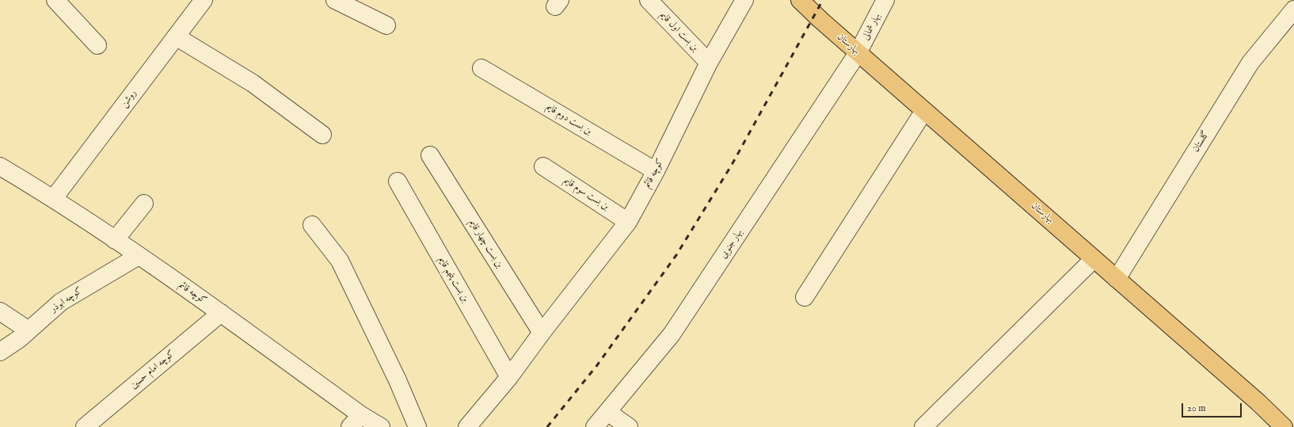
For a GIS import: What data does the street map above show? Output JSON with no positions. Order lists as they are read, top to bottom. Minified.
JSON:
{"streets":{"main road":["بهارستان"],"street":["بهار شمالی","بن بست اول قایم","روشن","بن بست دوم قایم","گلستان","کوچه قائم","بن بست سوم قایم","بن بست چهار قایم","بهار جنوبی","بن بست پنجم قایم","کوچه ابوذر","کوچه امام حسین"]},"crossings":[["بهار شمالی","بهارستان"],["بهار شمالی","بهار جنوبی"],["بن بست اول قایم","کوچه قائم"],["بهارستان","گلستان"],["بهارستان","بهار جنوبی"],["روشن","کوچه قائم"],["بن بست دوم قایم","کوچه قائم"],["کوچه قائم","بن بست سوم قایم"],["کوچه قائم","بن بست چهار قایم"],["کوچه قائم","بن بست پنجم قایم"],["کوچه قائم","کوچه ابوذر"],["کوچه قائم","کوچه امام حسین"]],"scale_bar":"20 m"}
